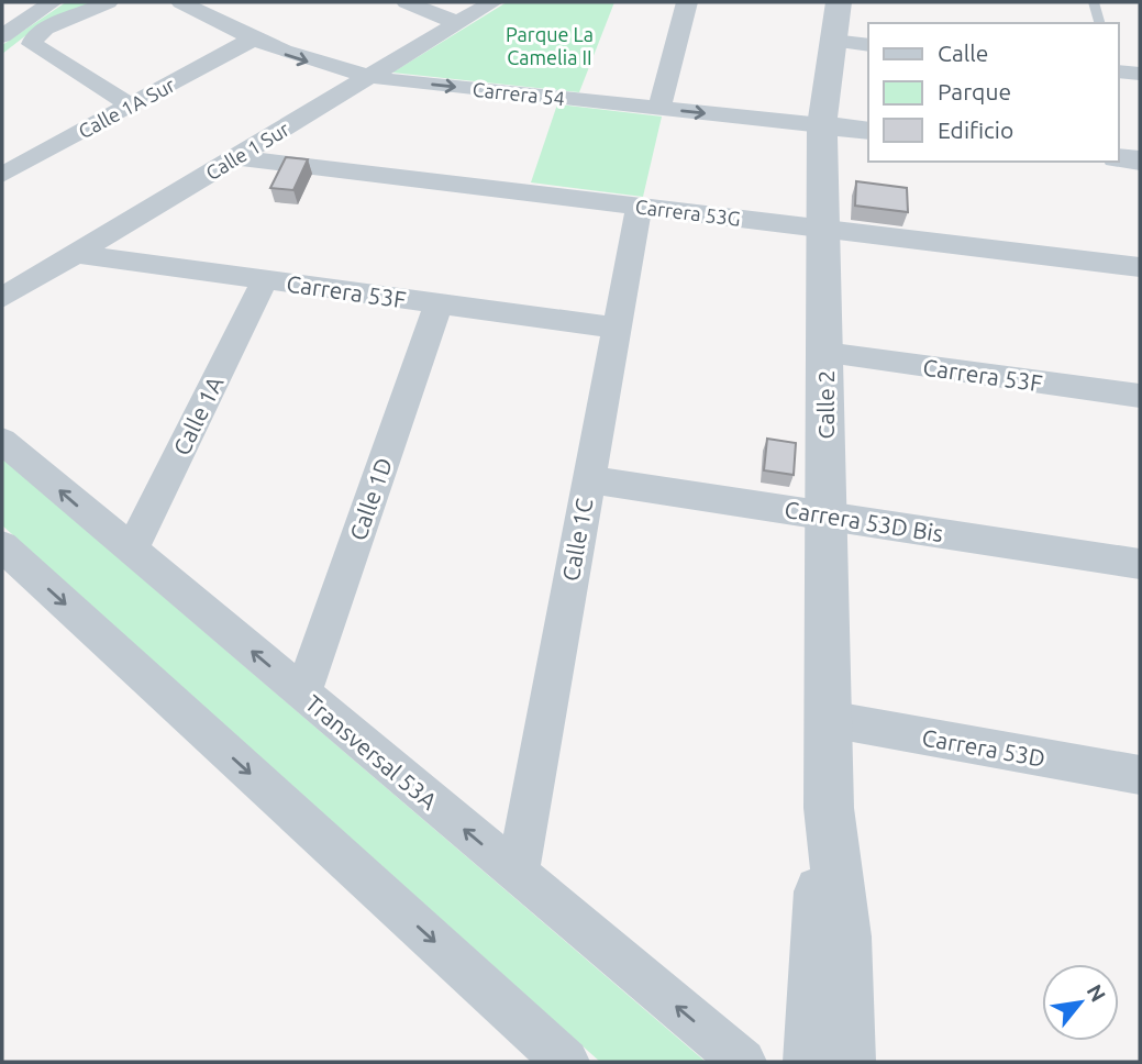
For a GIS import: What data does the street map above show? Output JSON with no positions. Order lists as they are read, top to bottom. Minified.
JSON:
{"streets":{"street":["Carrera 54","Calle 1A Sur","Calle 1 Sur","Carrera 53G","Carrera 53F","Calle 2","Calle 1A","Calle 1D","Carrera 53D Bis","Calle 1C","Carrera 53D","Transversal 53A"]},"crossings":[["Carrera 54","Calle 1A Sur"],["Carrera 54","Calle 1 Sur"],["Carrera 54","Calle 2"],["Calle 1 Sur","Carrera 53G"],["Calle 1 Sur","Carrera 53F"],["Carrera 53G","Calle 2"],["Carrera 53G","Calle 1C"],["Carrera 53F","Calle 2"],["Carrera 53F","Calle 1A"],["Carrera 53F","Calle 1D"],["Carrera 53F","Calle 1C"],["Calle 2","Carrera 53D Bis"],["Calle 2","Carrera 53D"],["Calle 1A","Transversal 53A"],["Calle 1D","Transversal 53A"],["Carrera 53D Bis","Calle 1C"],["Calle 1C","Transversal 53A"]],"one_way":["Carrera 54"],"parks":["Parque La Camelia II"],"legend":["Calle","Parque","Edificio"],"north":"top right"}
